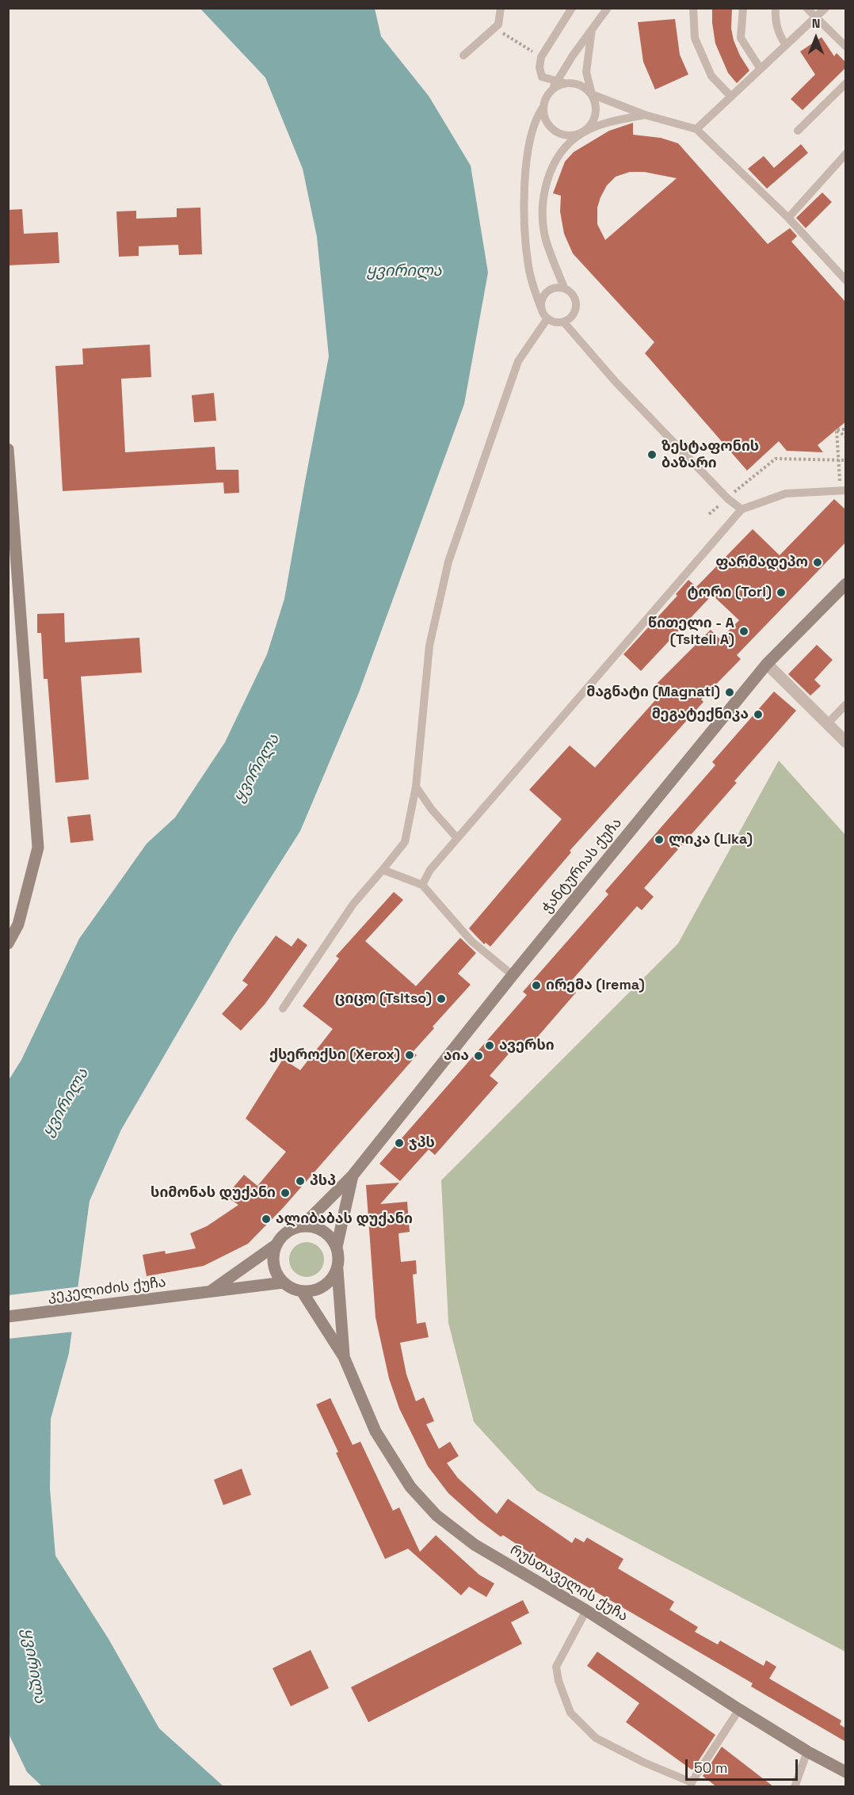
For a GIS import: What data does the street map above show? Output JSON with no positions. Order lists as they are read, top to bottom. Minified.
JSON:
{"streets":{"street":["ჭანტურიას ქუჩა","კეკელიძის ქუჩა","რუსთაველის ქუჩა"]},"crossings":[["ჭანტურიას ქუჩა","კეკელიძის ქუჩა"],["ჭანტურიას ქუჩა","რუსთაველის ქუჩა"],["კეკელიძის ქუჩა","რუსთაველის ქუჩა"]],"water":["ყვირილა"],"places":["ზესტაფონის ბაზარი","ფარმადეპო","ტორი (Tori)","წითელი - A (Tsiteli A)","მაგნატი (Magnati)","მეგატექნიკა","ლიკა (Lika)","ირემა (Irema)","ციცო (Tsitso)","ავერსი","ქსეროქსი (Xerox)","აია","ჯპს","პსპ","სიმონას დუქანი","ალიბაბას დუქანი"],"scale_bar":"50 m","north":"top"}
